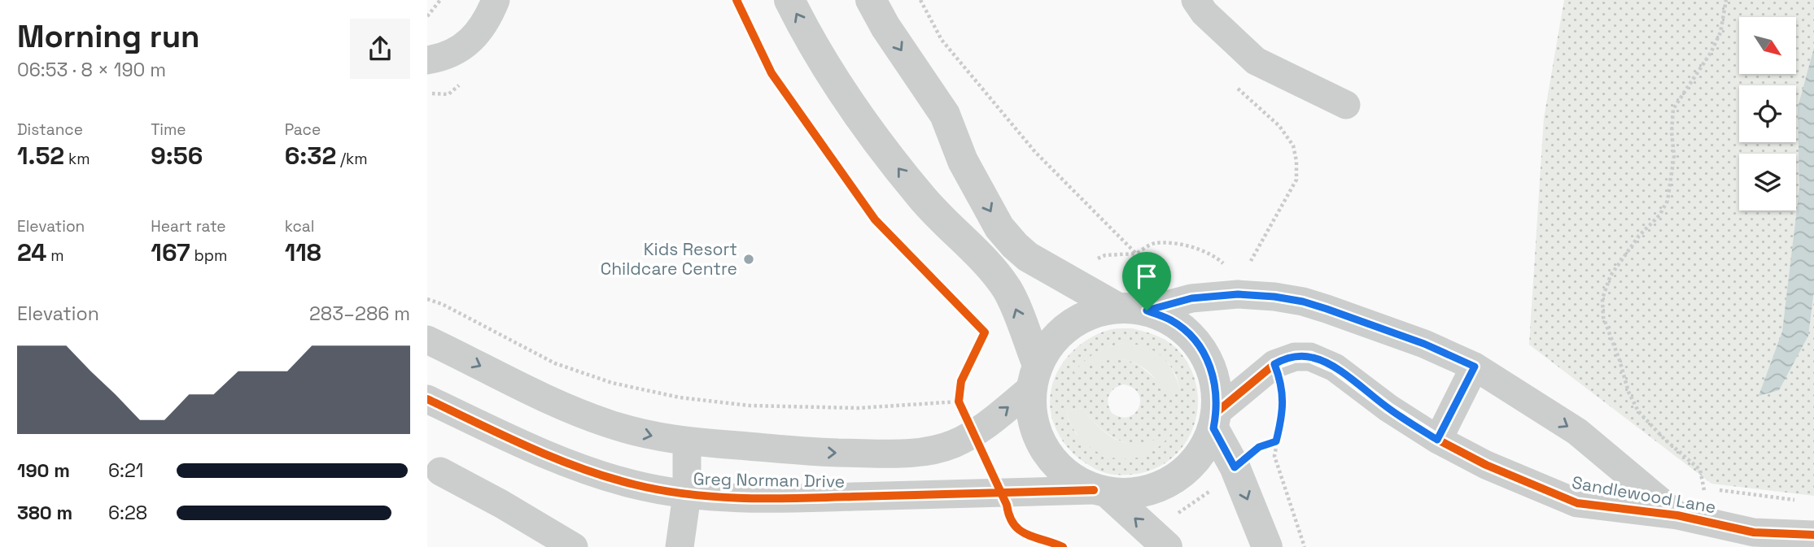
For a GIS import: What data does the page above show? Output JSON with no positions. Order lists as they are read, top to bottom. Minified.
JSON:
{"streets":{"street":["Greg Norman Drive","Sandlewood Lane"]},"crossings":[["Greg Norman Drive","Sandlewood Lane"]],"places":["Kids Resort Childcare Centre"],"north":"bottom right","page":{"heading":["Morning run","06:53 · 8 × 190 m"],"stats":[["Distance","1.52 km"],["Time","9:56"],["Pace","6:32 /km"],["Elevation","24 m"],["Heart rate","167 bpm"],["kcal","118"]],"chart":["Elevation","283–286 m"],"list":[{"name":"190 m","note":"6:21"},{"name":"380 m","note":"6:28"}]}}
